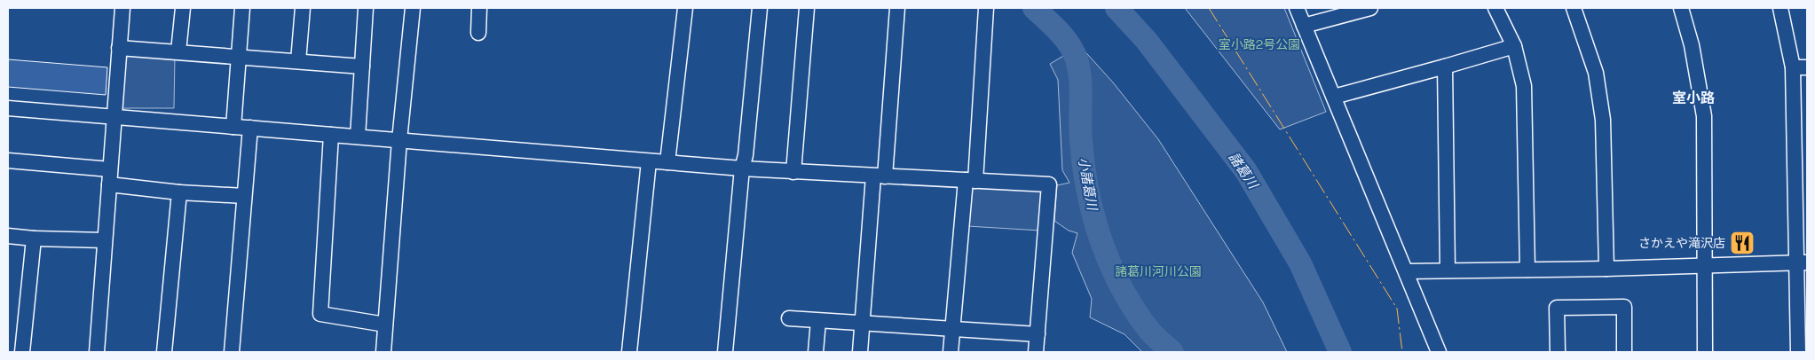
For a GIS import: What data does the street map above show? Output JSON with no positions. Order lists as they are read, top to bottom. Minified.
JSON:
{"districts":["室小路"],"water":["諸葛川","小諸葛川"],"parks":["室小路2号公園","諸葛川河川公園"],"places":{"restaurant":["さかえや滝沢店"]}}
